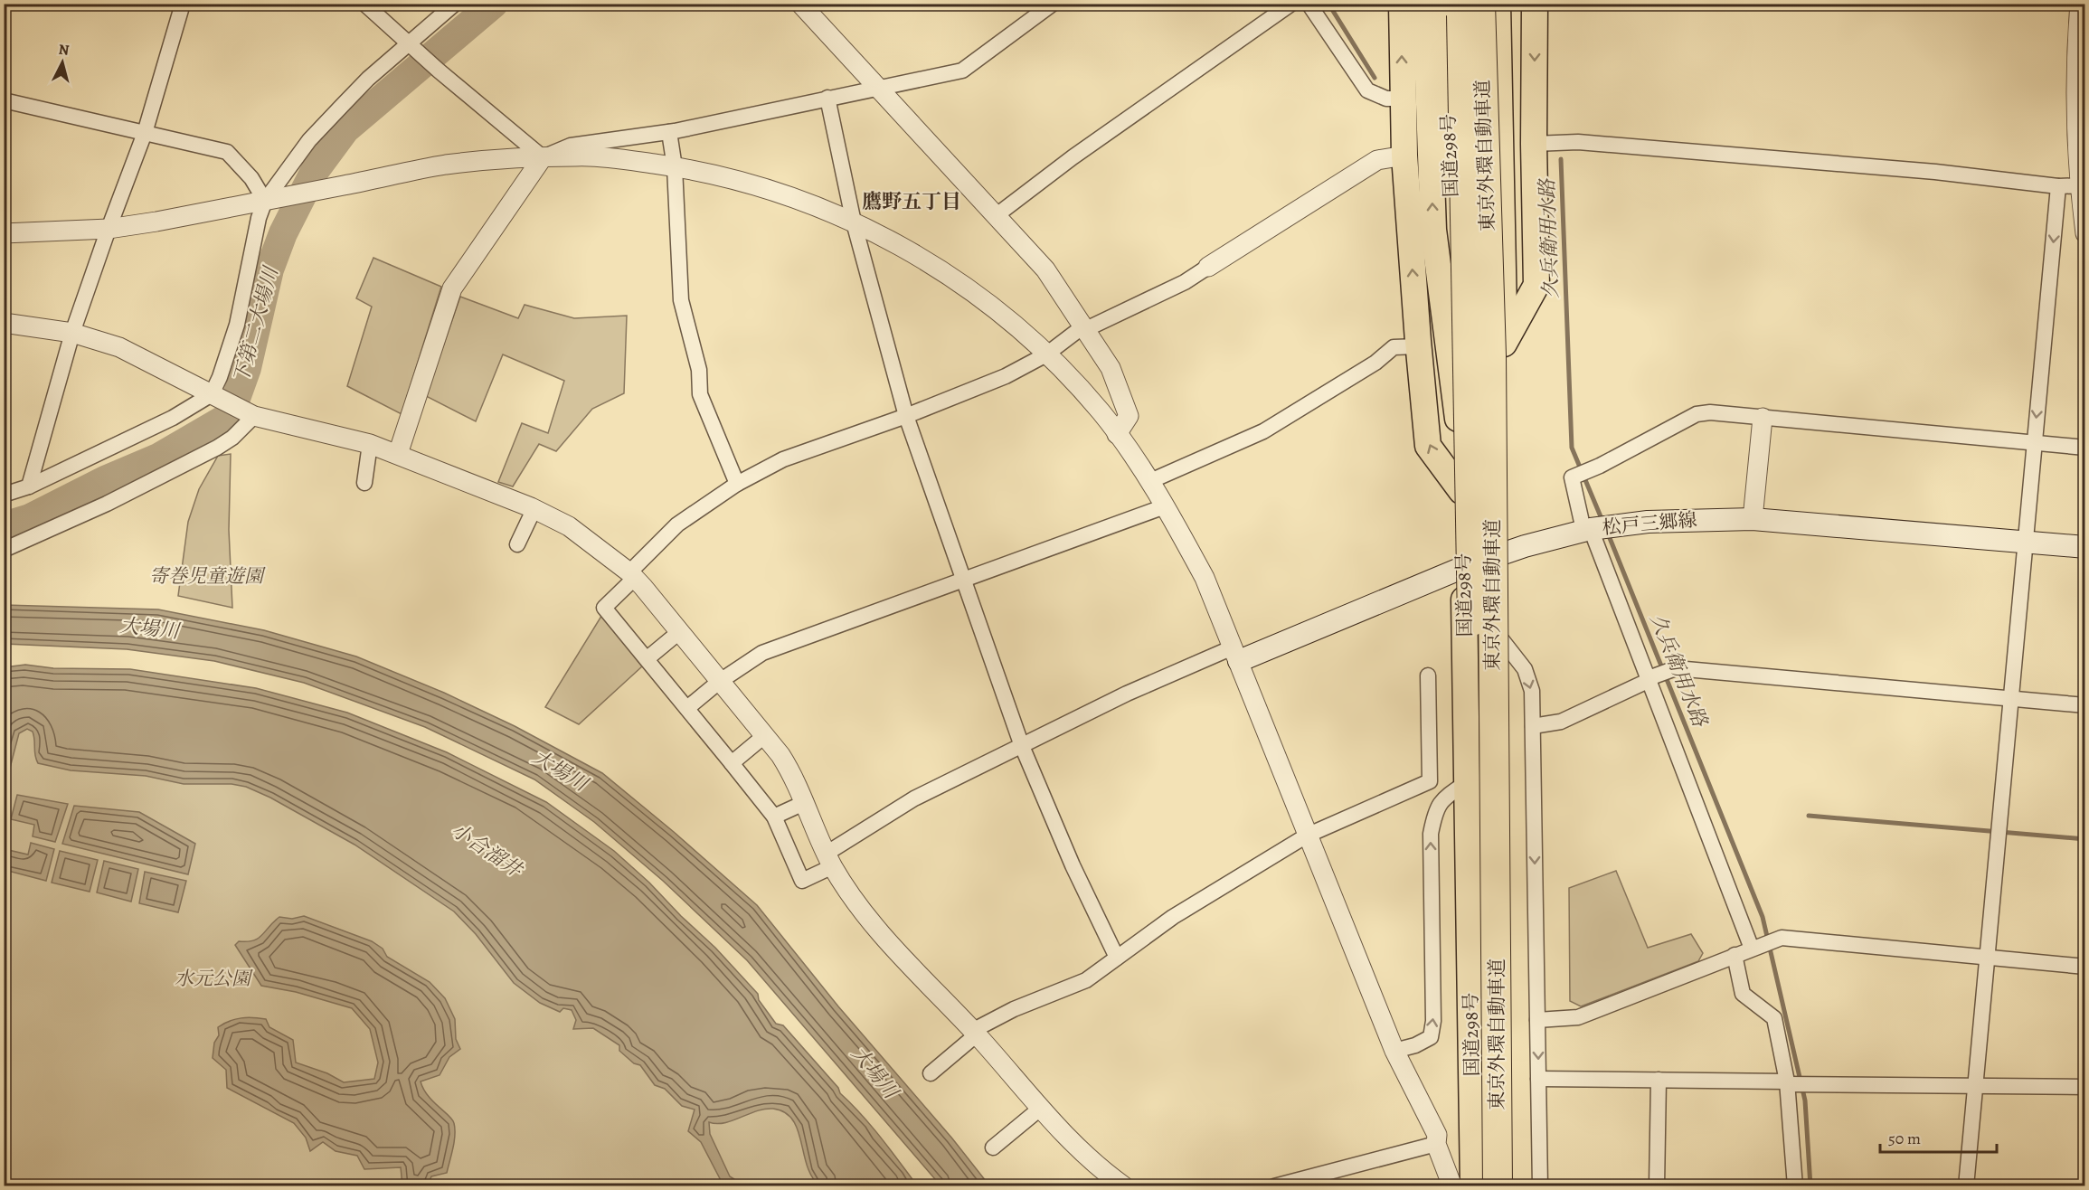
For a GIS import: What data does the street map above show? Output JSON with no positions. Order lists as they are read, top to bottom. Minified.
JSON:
{"streets":{"highway":["国道298号","東京外環自動車道"],"main road":["松戸三郷線"]},"crossings":[["国道298号","松戸三郷線"]],"districts":["鷹野五丁目"],"water":["久兵衛用水路","下第二大場川","大場川","小合溜井"],"parks":["寄巻児童遊園","水元公園"],"scale_bar":"50 m","north":"top"}
